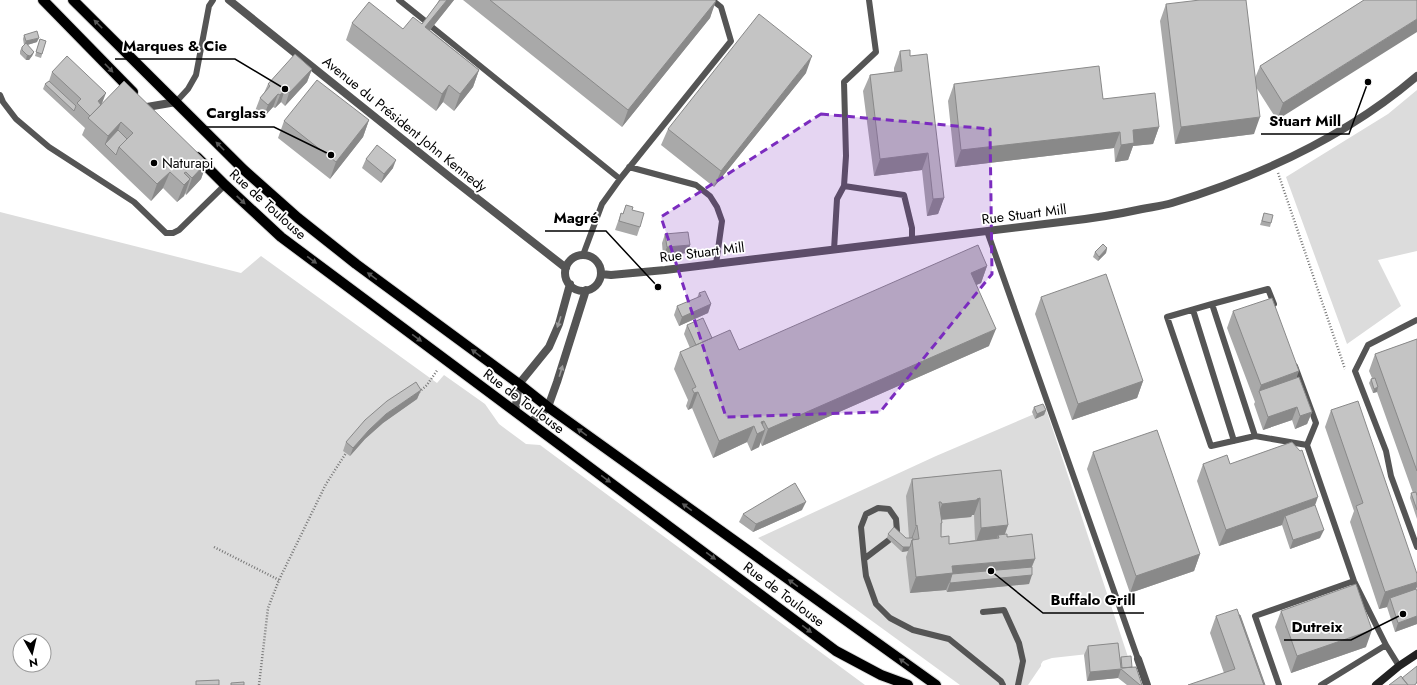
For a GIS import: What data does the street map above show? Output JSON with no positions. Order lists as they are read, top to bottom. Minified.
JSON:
{"streets":{"main road":["Rue de Toulouse"],"street":["Avenue du Président John Kennedy","Rue Stuart Mill"]},"crossings":[["Avenue du Président John Kennedy","Rue Stuart Mill"]],"places":["Stuart Mill","Marques & Cie","Carglass","Naturapi","Magré","Buffalo Grill","Dutreix"],"north":"bottom"}
